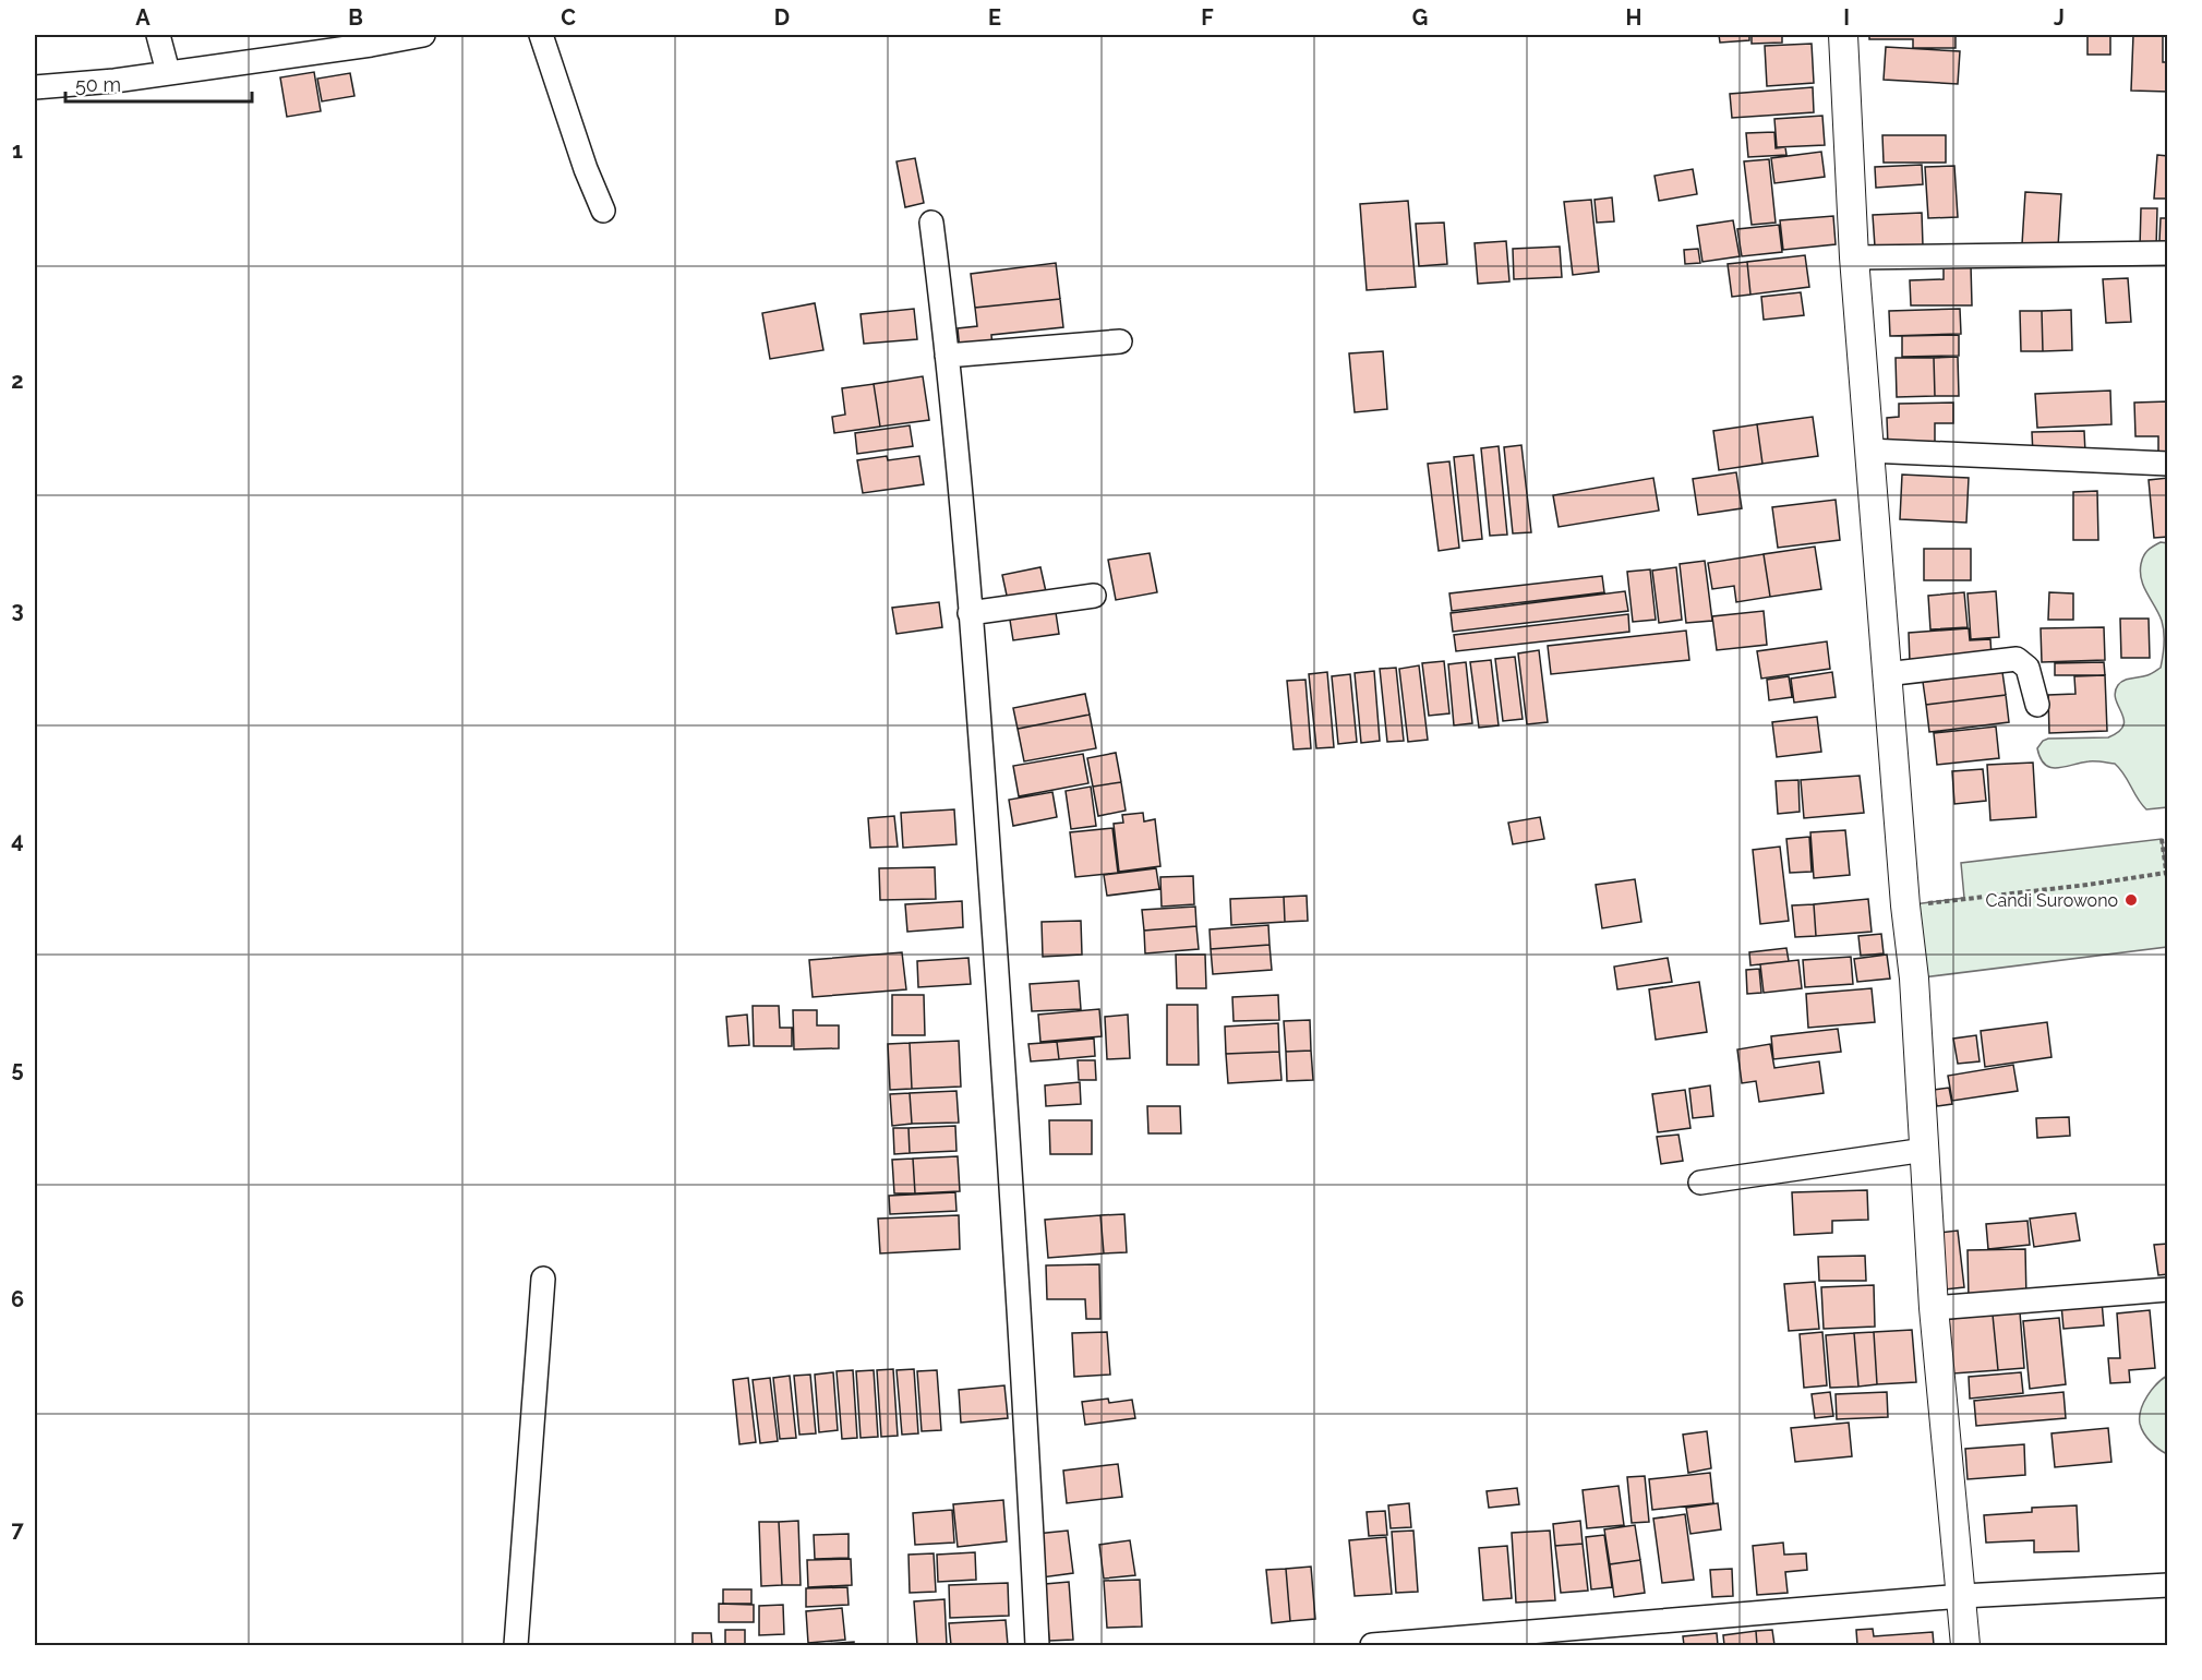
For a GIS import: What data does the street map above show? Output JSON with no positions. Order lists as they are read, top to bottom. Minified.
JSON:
{"places":["Candi Surowono"],"scale_bar":"50 m","grid":{"columns":["A","B","C","D","E","F","G","H","I","J"],"rows":["1","2","3","4","5","6","7"]}}
